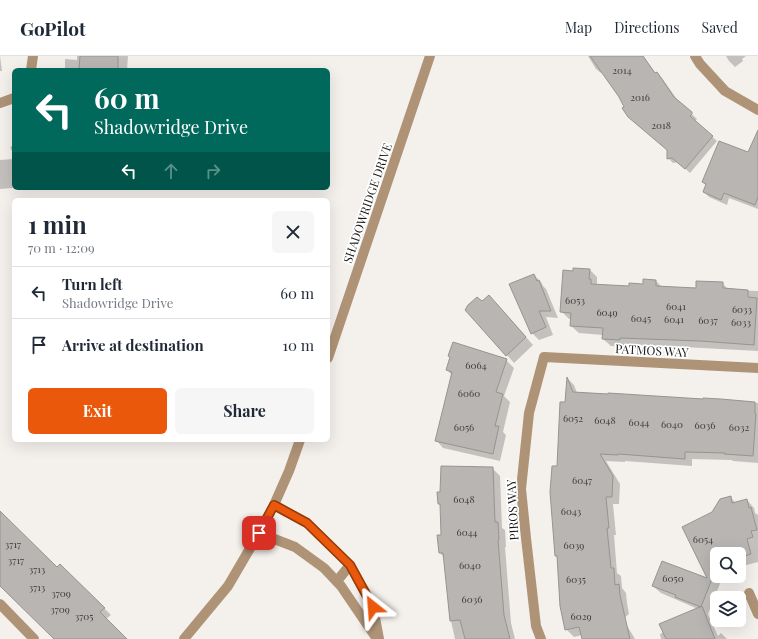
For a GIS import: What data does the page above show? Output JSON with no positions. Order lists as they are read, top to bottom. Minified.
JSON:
{"streets":{"street":["SHADOWRIDGE DRIVE","PATMOS WAY","PIROS WAY"]},"crossings":[["PATMOS WAY","PIROS WAY"]],"house_numbers":["2014","2016","2018","6053","6041","6033","6049","6045","6041","6037","6033","6064","6060","6052","6048","6044","6040","6036","6056","6032","6047","6048","6043","6044","6054","3717","6039","3717","6040","3713","6050","6035","3713","3709","6036","3709","3705","6029"],"page":{"header":"GoPilot","nav":["Map","Directions","Saved"],"turn":["60 m","Shadowridge Drive"],"heading":["1 min","70 m · 12:09"],"list":[{"name":"Turn left","note":"Shadowridge Drive","value":"60 m"},{"name":"Arrive at destination","value":"10 m"}],"buttons":["Exit","Share"]}}
